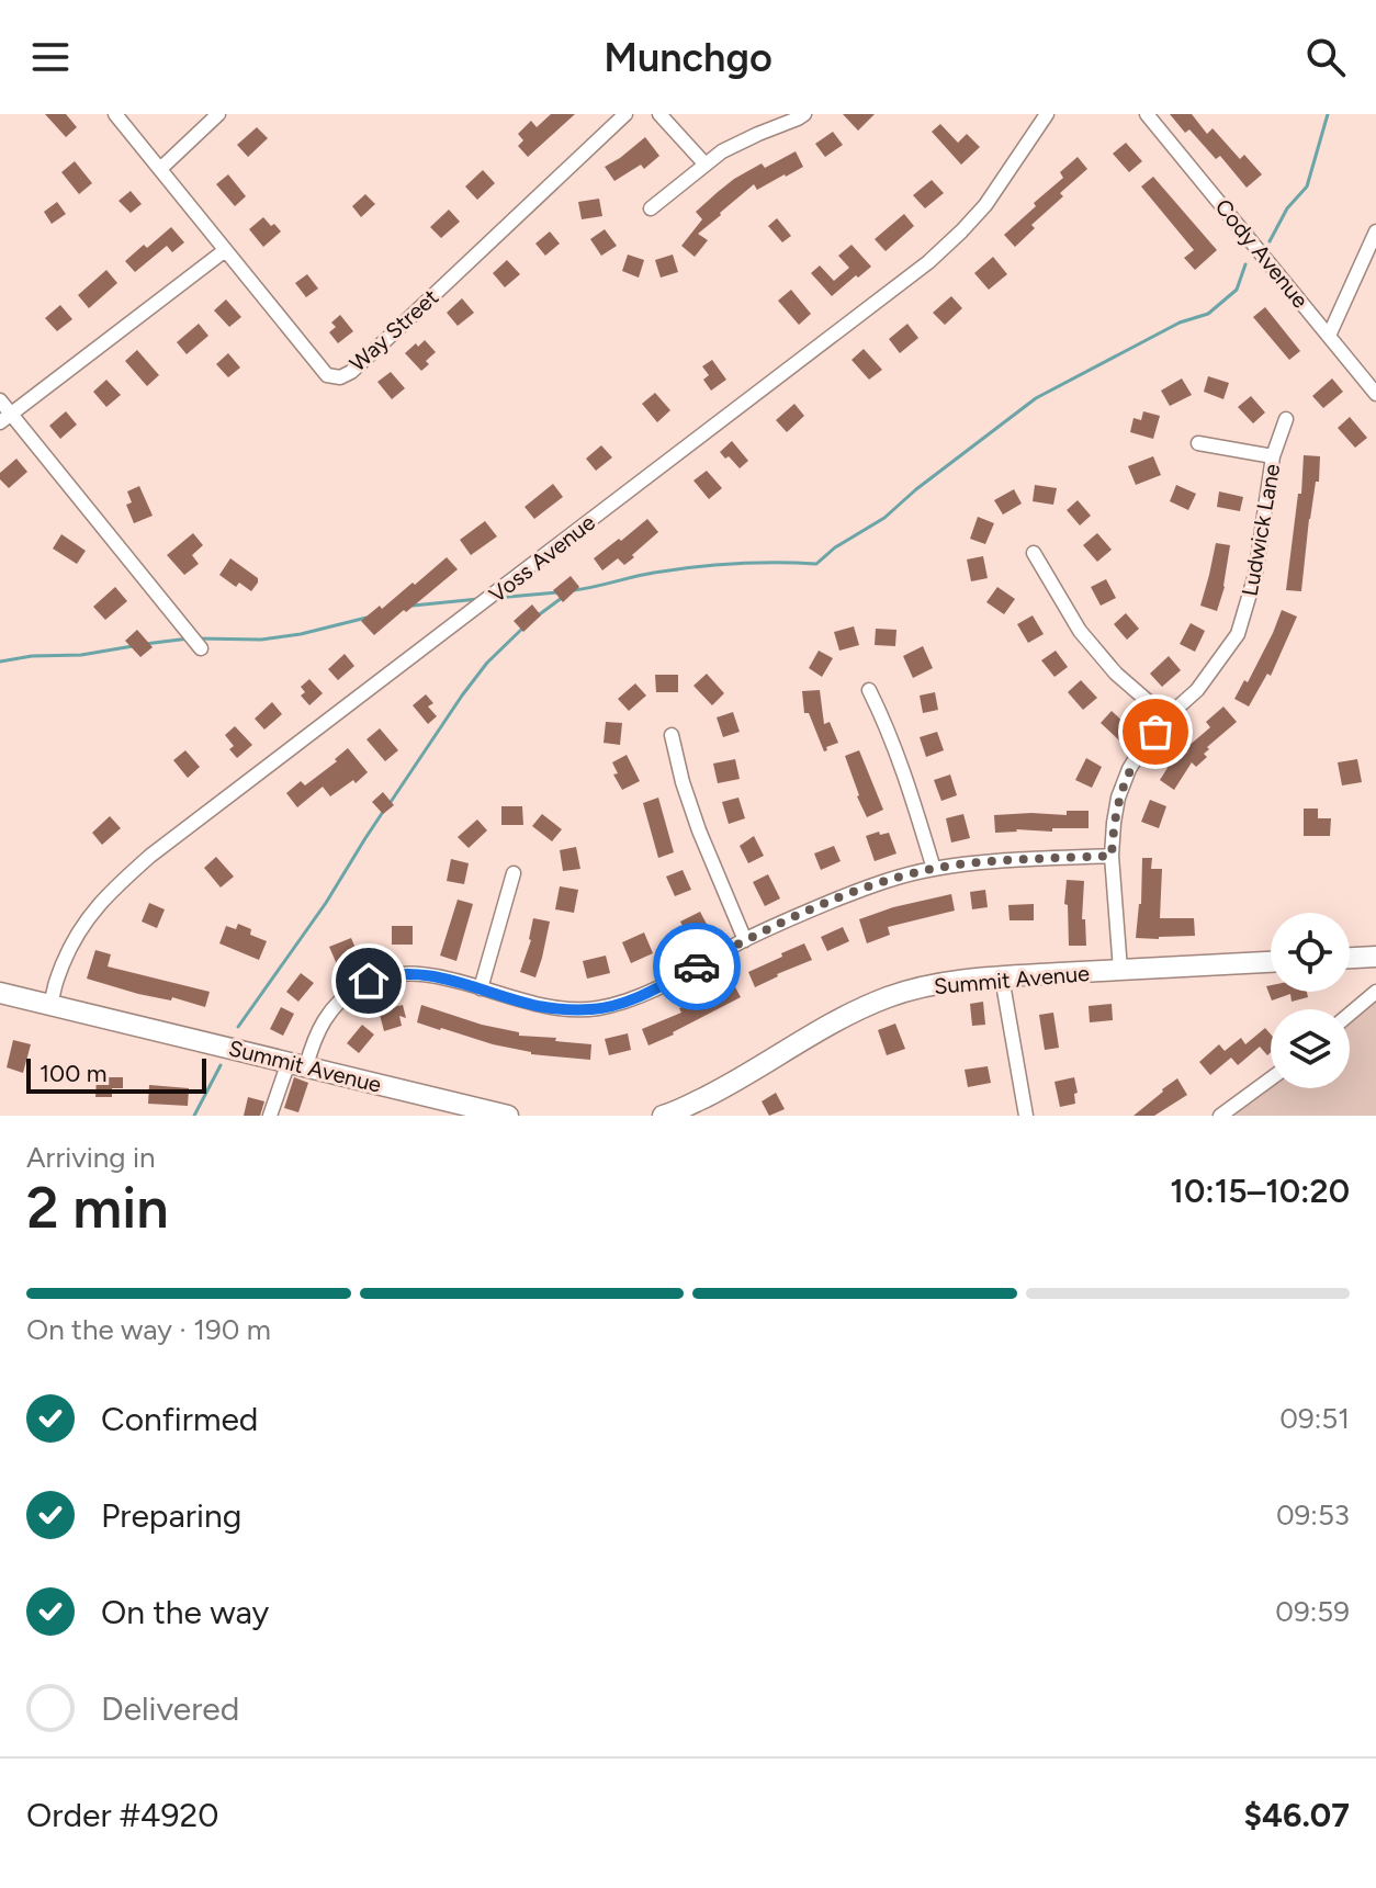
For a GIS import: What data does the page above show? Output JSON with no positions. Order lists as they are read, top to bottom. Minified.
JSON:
{"streets":{"main road":["Summit Avenue"],"street":["Cody Avenue","Way Street","Ludwick Lane","Voss Avenue"]},"crossings":[["Ludwick Lane","Summit Avenue"],["Voss Avenue","Summit Avenue"]],"scale_bar":"100 m","page":{"header":"Munchgo","scale":"100 m","heading":["2 min","Arriving in","10:15–10:20"],"panel":["Order #4920","$46.07"],"bar":"On the way · 190 m","list":[["Confirmed","09:51"],["Preparing","09:53"],["On the way","09:59"],"Delivered"]}}
